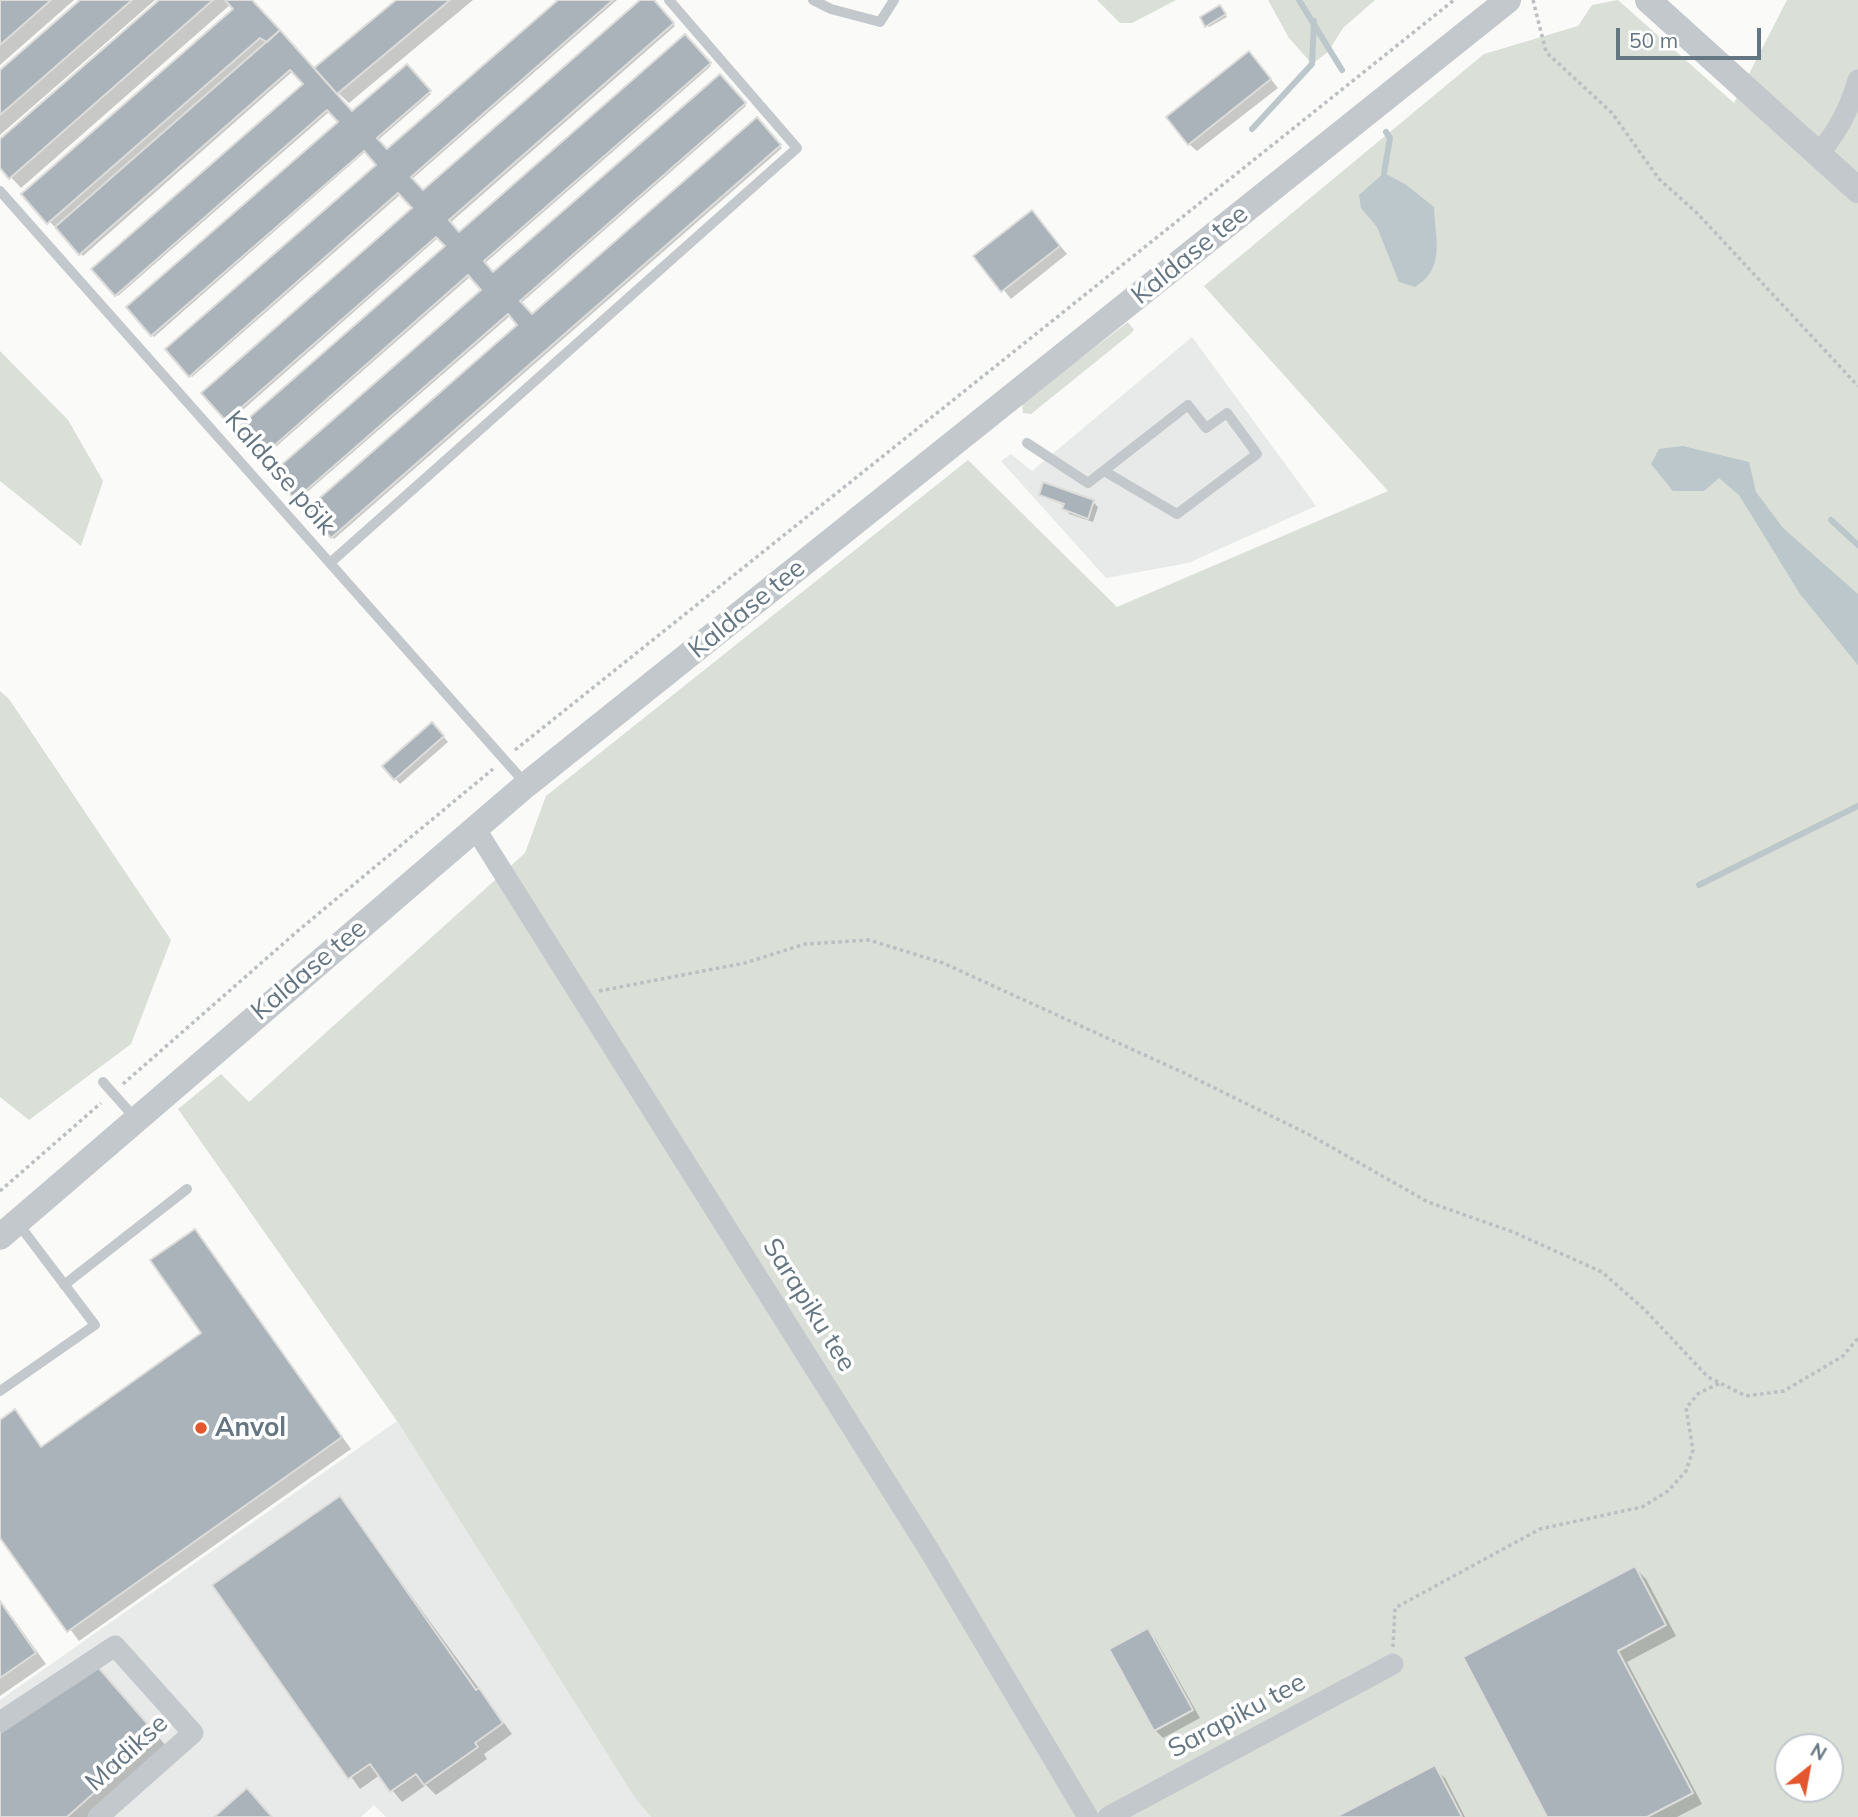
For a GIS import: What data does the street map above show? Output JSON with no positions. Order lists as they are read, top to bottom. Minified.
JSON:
{"streets":{"street":["Kaldase tee","Sarapiku tee","Madikse"],"lane":["Kaldase põik"]},"crossings":[["Kaldase tee","Kaldase põik"],["Kaldase tee","Sarapiku tee"]],"places":["Anvol"],"scale_bar":"50 m","north":"top right"}
